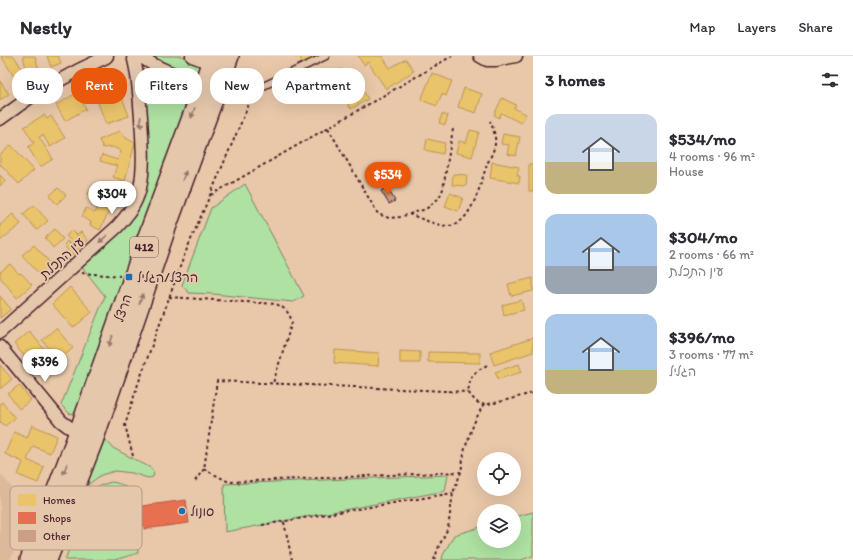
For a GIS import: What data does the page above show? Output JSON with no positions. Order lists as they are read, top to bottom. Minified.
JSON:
{"streets":{"main road":["412","הרצל"],"street":["עין התכלת"]},"one_way":["עין התכלת"],"places":{"transit":["הרצל/הגליל"],"other":["סונול"]},"legend":["Homes","Shops","Other"],"page":{"header":"Nestly","nav":["Map","Layers","Share"],"heading":"3 homes","chip":["Buy","Rent","Filters","New","Apartment"],"list":[{"name":"$534/mo","note":"4 rooms · 96 m² · House"},{"name":"$304/mo","note":"2 rooms · 66 m² · עין התכלת"},{"name":"$396/mo","note":"3 rooms · 77 m² · הגליל"}],"price":["$534","$304","$396"]}}
